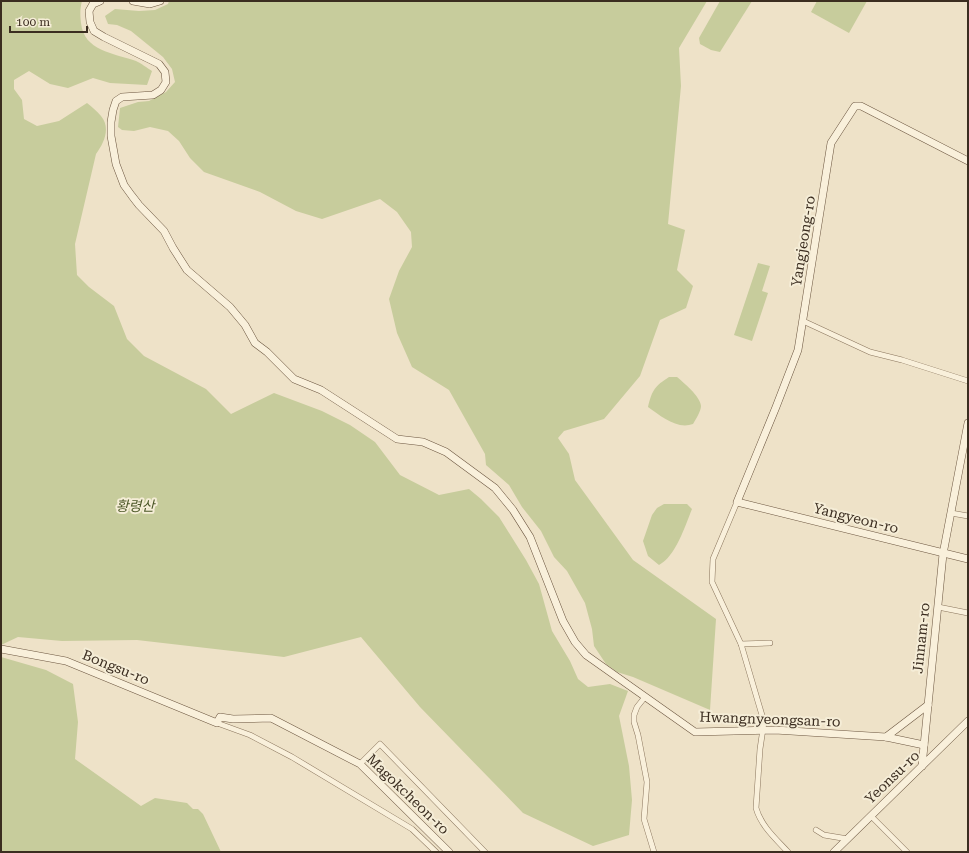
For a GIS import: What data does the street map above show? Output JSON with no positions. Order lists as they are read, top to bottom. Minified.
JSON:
{"streets":{"street":["Yangjeong-ro","Yangyeon-ro","Jinnam-ro","Bongsu-ro","Hwangnyeongsan-ro","Yeonsu-ro","Magokcheon-ro"]},"crossings":[["Yangjeong-ro","Yangyeon-ro"],["Yangyeon-ro","Jinnam-ro"],["Jinnam-ro","Hwangnyeongsan-ro"],["Jinnam-ro","Yeonsu-ro"],["Bongsu-ro","Magokcheon-ro"]],"parks":["황령산"],"scale_bar":"100 m"}
